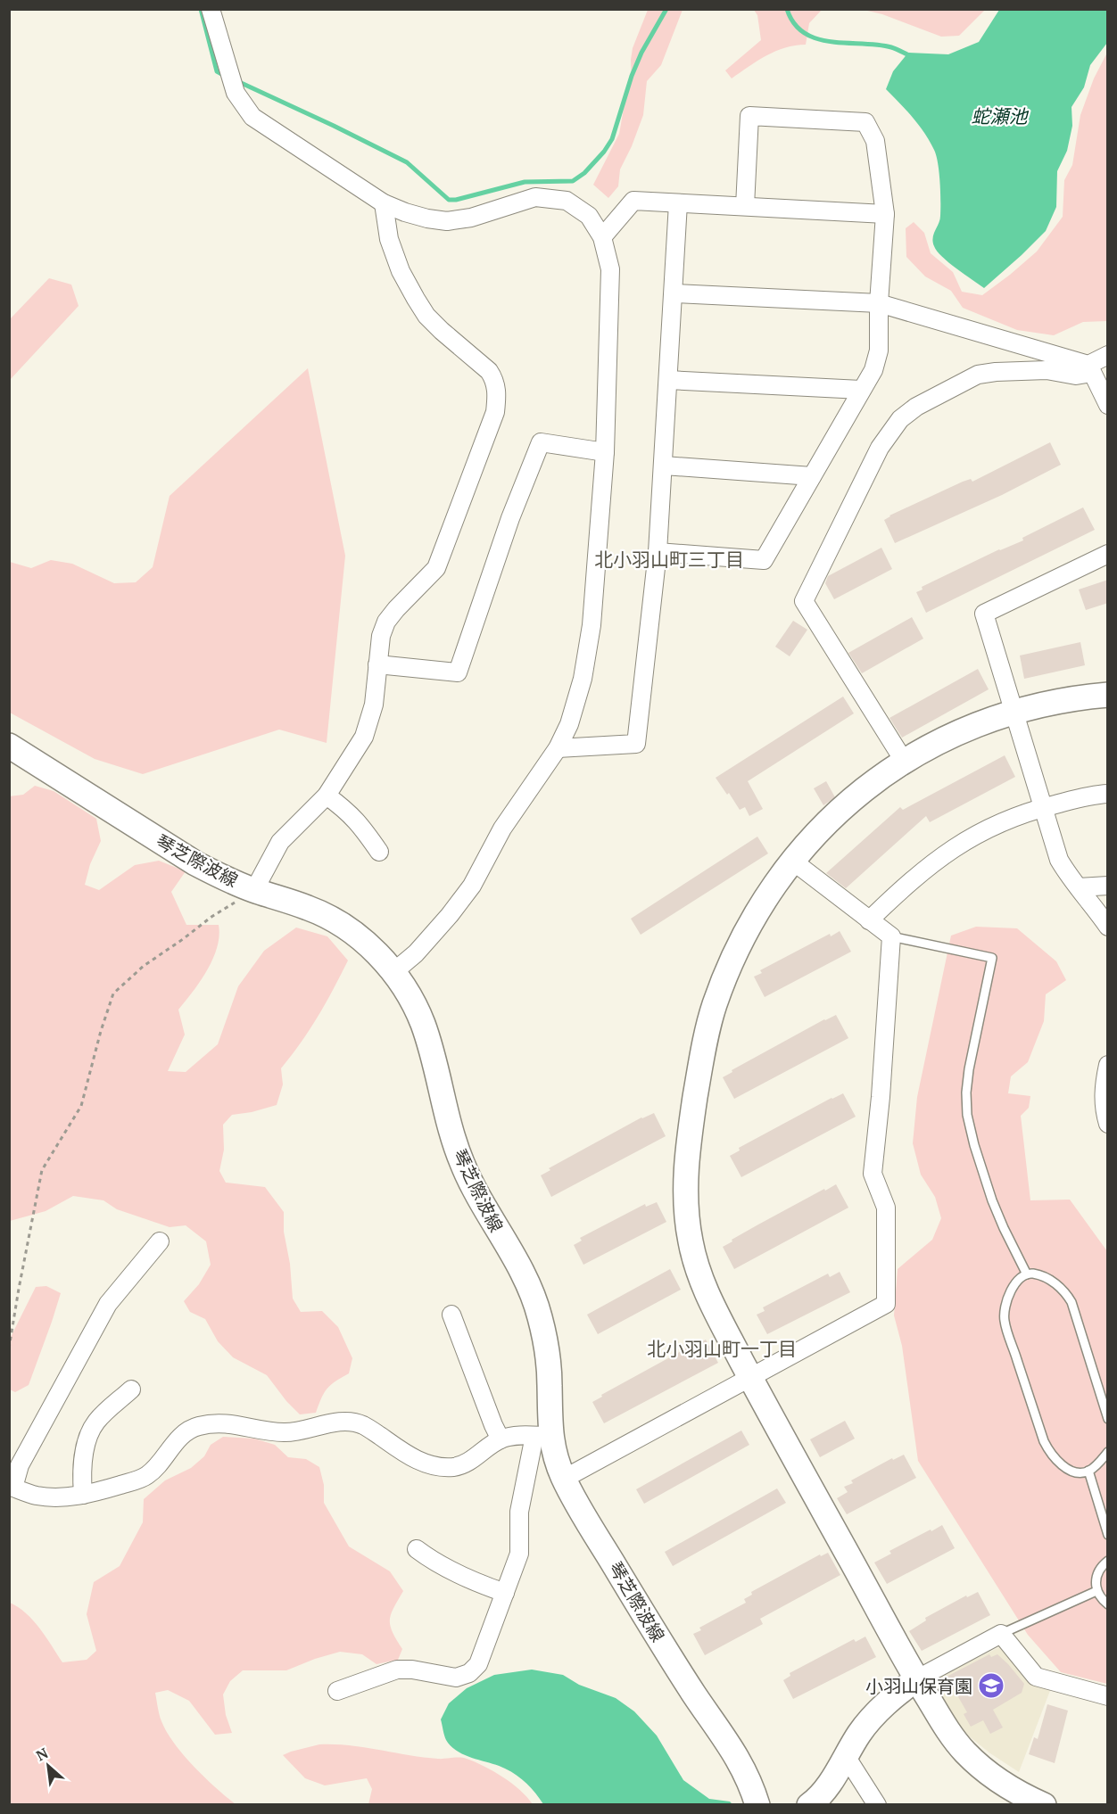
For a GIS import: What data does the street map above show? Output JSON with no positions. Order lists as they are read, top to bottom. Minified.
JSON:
{"streets":{"street":["琴芝際波線"]},"districts":["北小羽山町三丁目","北小羽山町一丁目"],"water":["蛇瀬池"],"places":{"school or university":["小羽山保育園"]},"north":"top left"}
